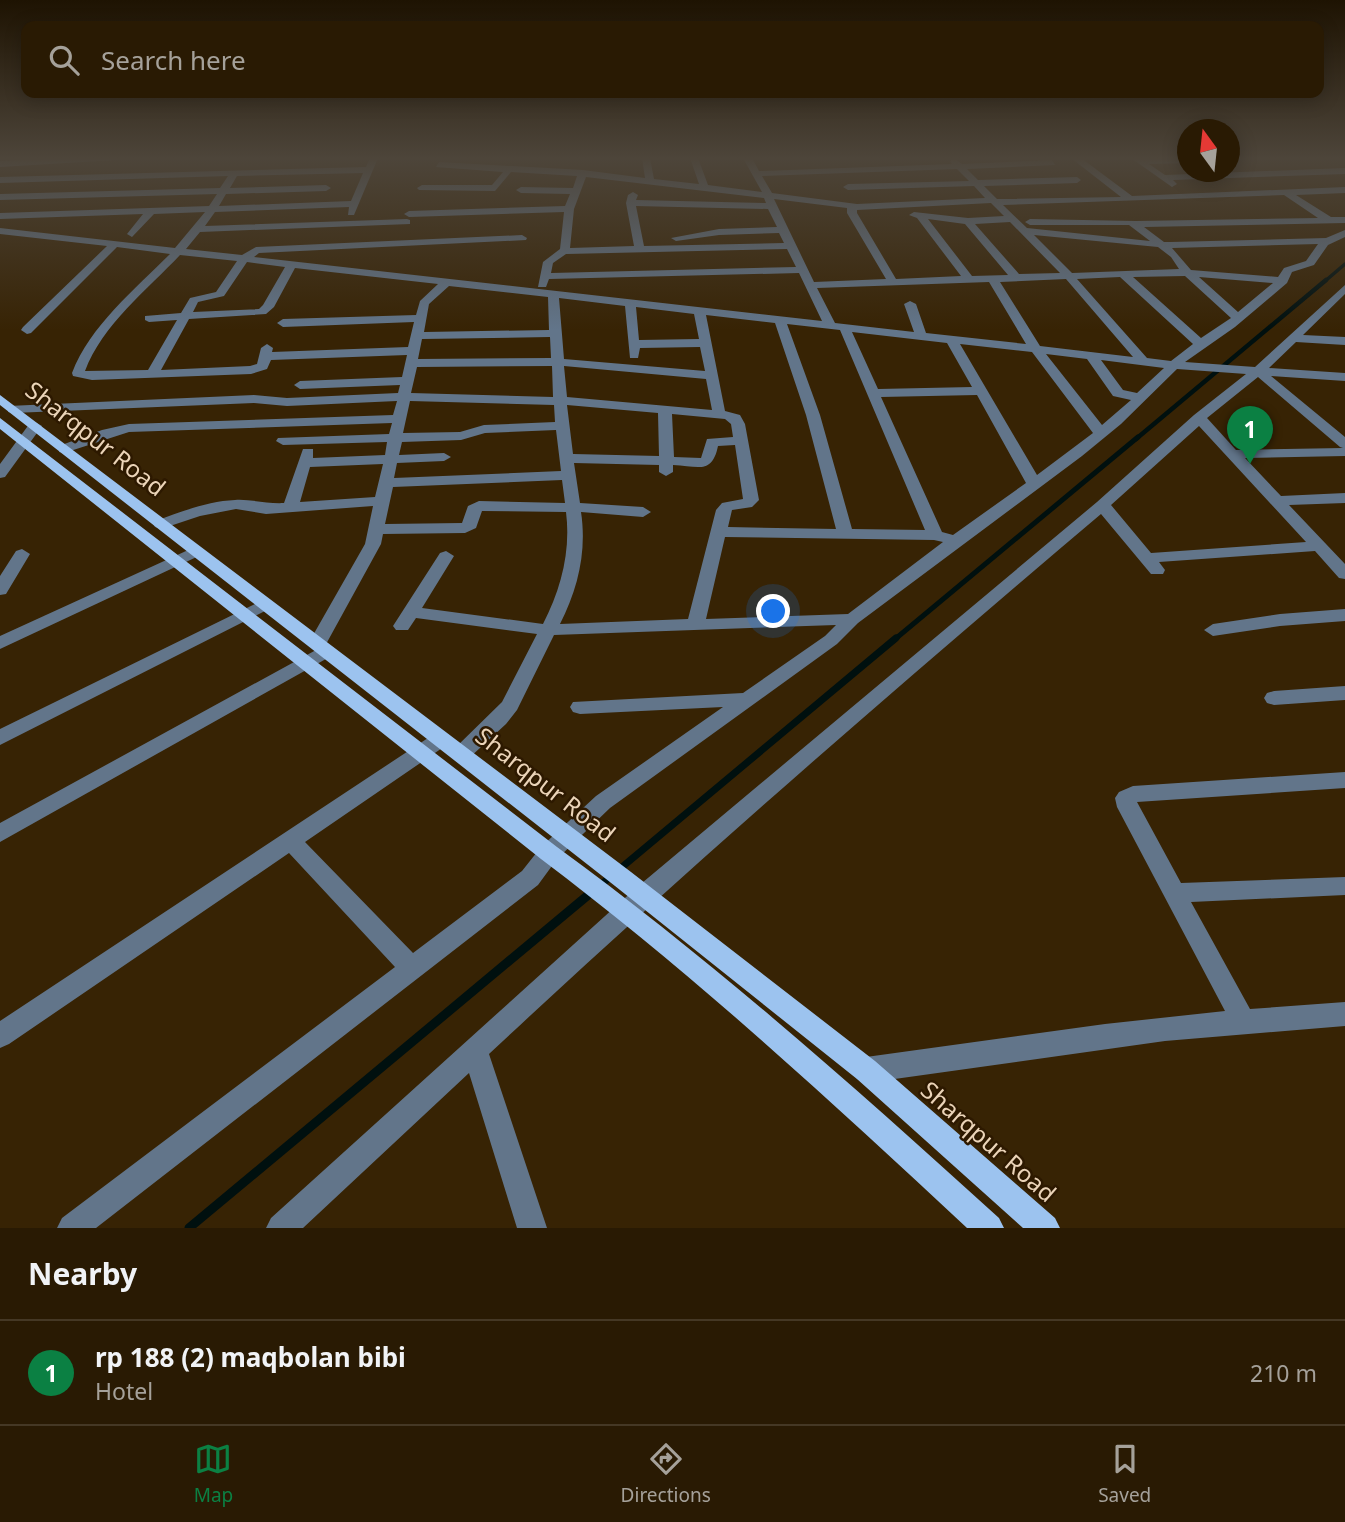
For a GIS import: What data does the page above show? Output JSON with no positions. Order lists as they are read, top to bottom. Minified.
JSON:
{"streets":{"main road":["Sharqpur Road"]},"north":"top","page":{"search":"Search here","pins":"1","heading":"Nearby","list":[{"mark":"1","name":"rp 188 (2) maqbolan bibi","note":"Hotel","value":"210 m"}],"nav":["Map","Directions","Saved"]}}
